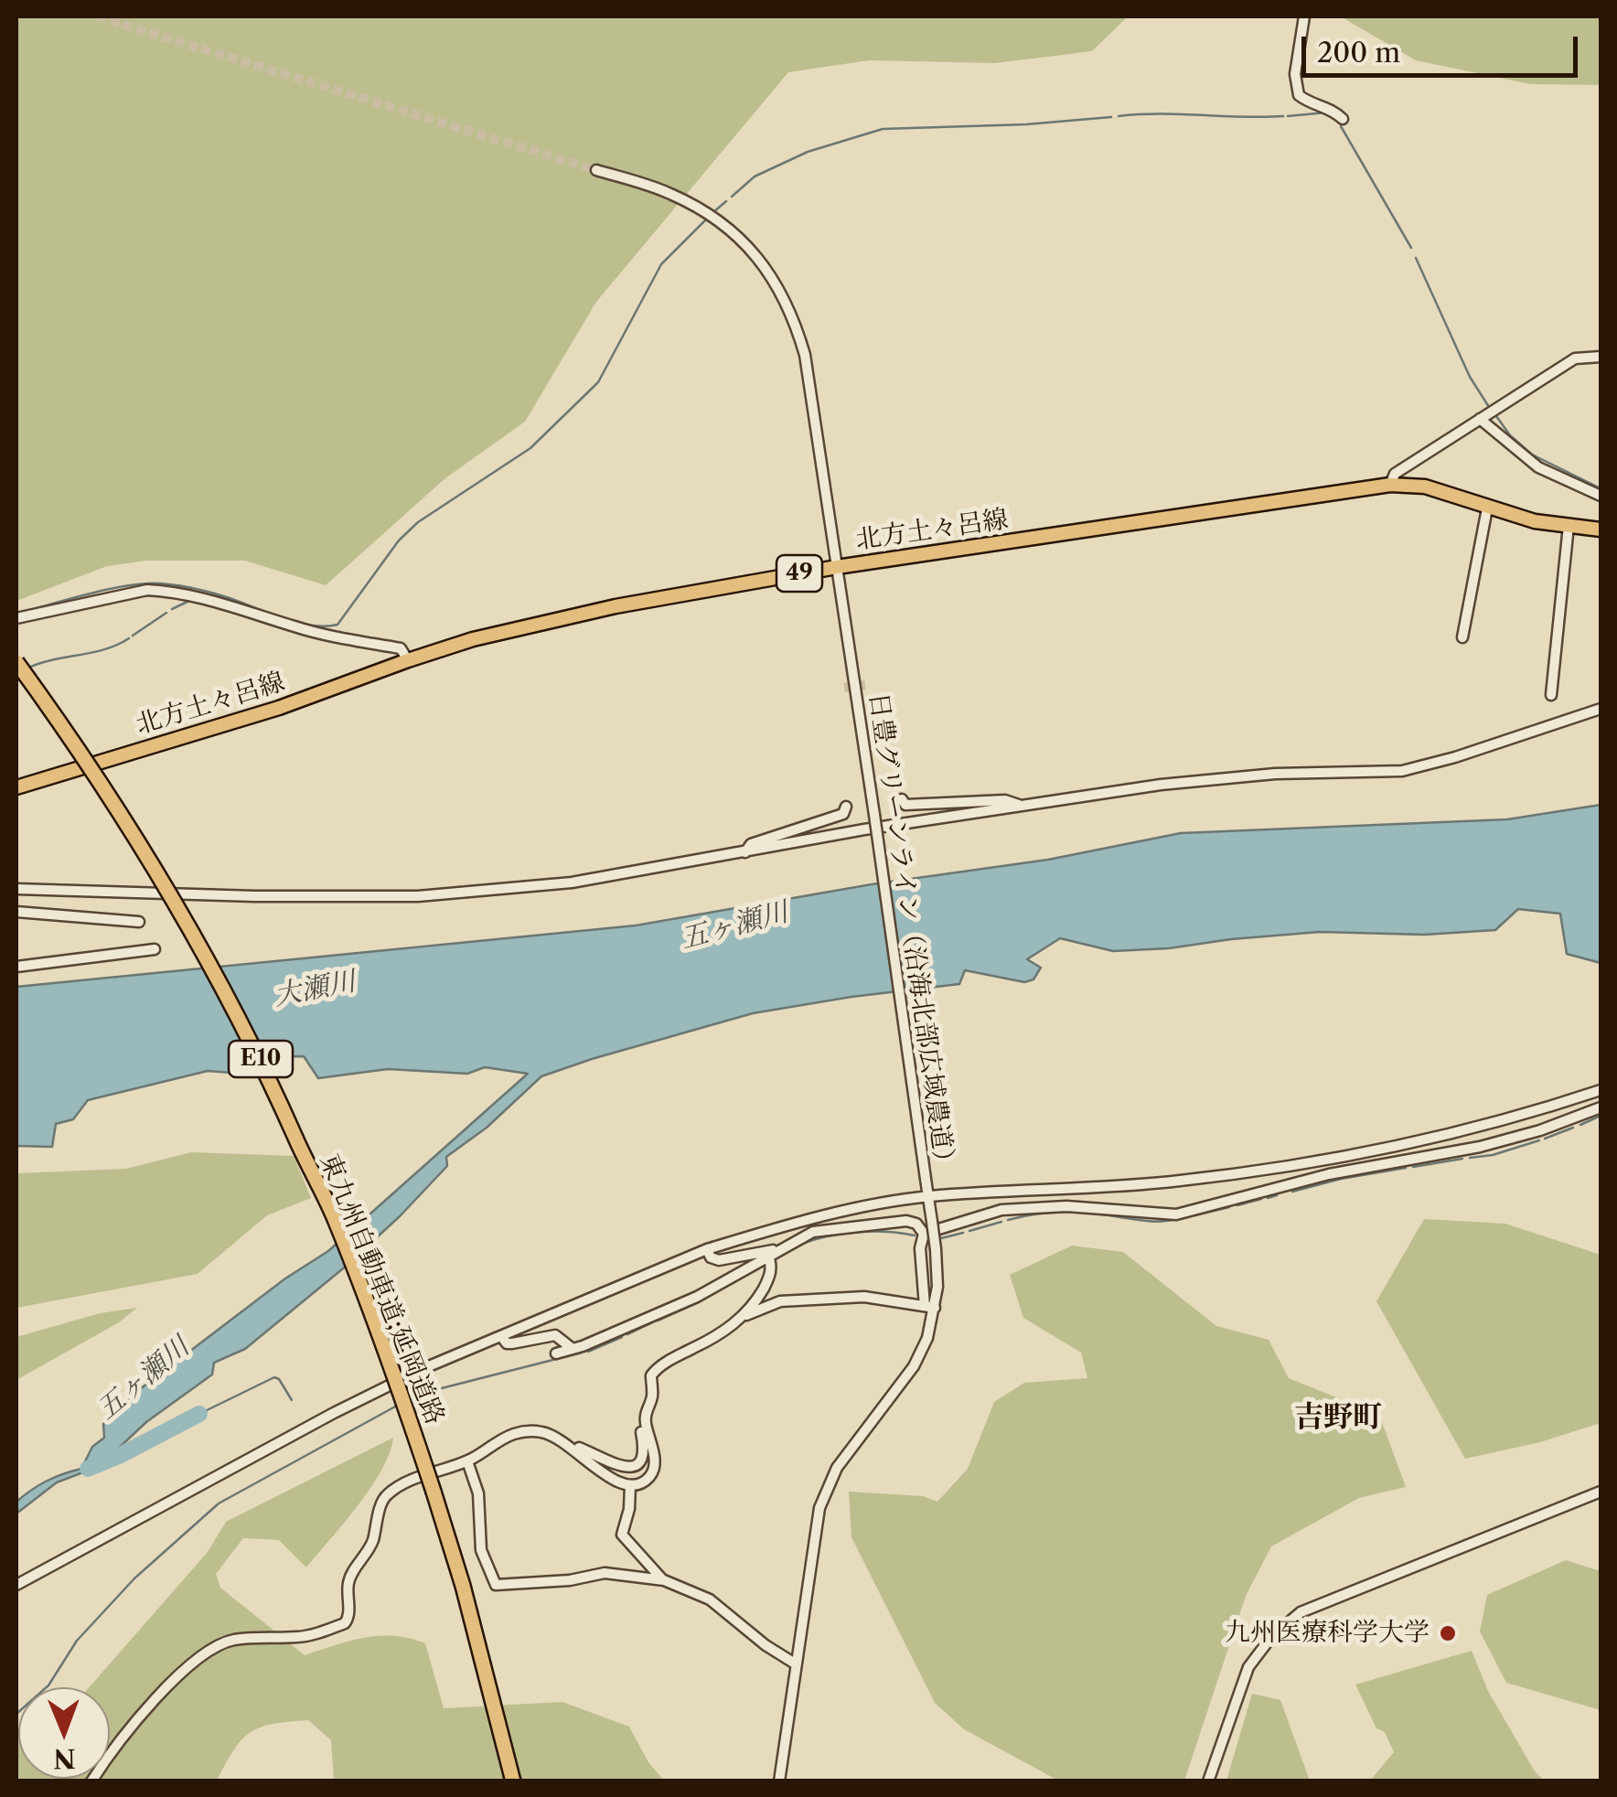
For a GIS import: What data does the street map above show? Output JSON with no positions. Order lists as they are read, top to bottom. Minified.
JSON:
{"streets":{"highway":["E10","東九州自動車道;延岡道路"],"main road":["北方土々呂線","49"],"street":["日豊グリーンライン（沿海北部広域農道）"]},"crossings":[["北方土々呂線","日豊グリーンライン（沿海北部広域農道）"]],"districts":["吉野町"],"water":["五ヶ瀬川","大瀬川"],"places":["九州医療科学大学"],"scale_bar":"200 m","north":"bottom"}
